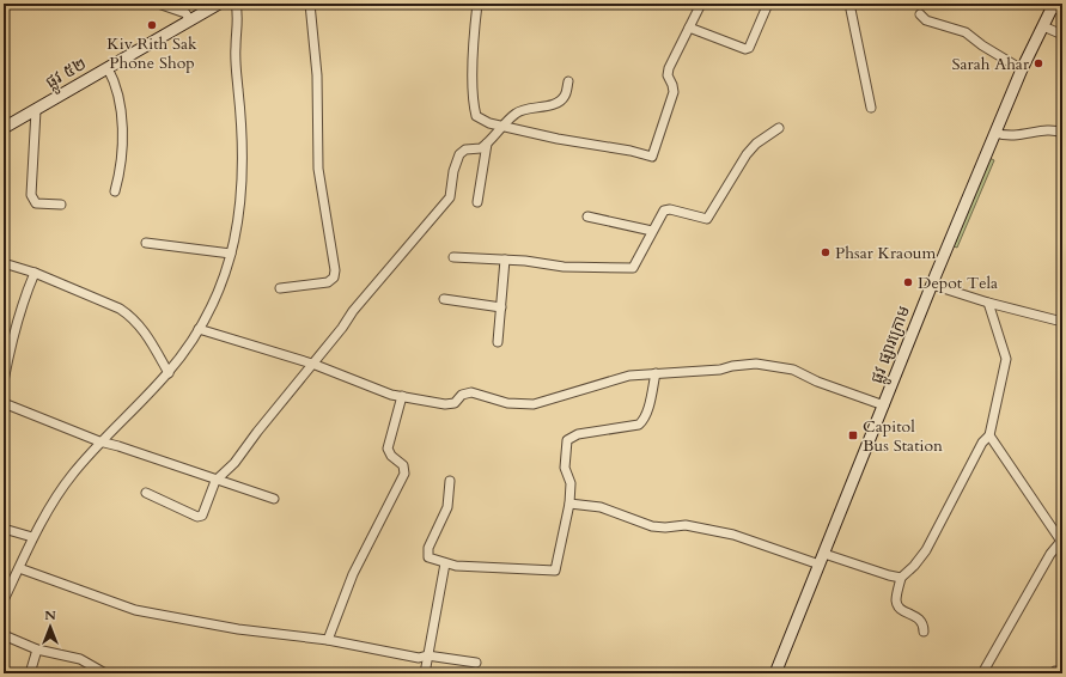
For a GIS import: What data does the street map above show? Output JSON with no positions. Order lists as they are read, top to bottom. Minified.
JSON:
{"streets":{"main road":["ផ្លូវ ៥២","ផ្លូវ ផ្សារក្រោម"]},"places":{"other":["Kiv Rith Sak Phone Shop","Sarah Ahar","Phsar Kraoum","Depot Tela"],"transit":["Capitol Bus Station"]},"north":"top"}
